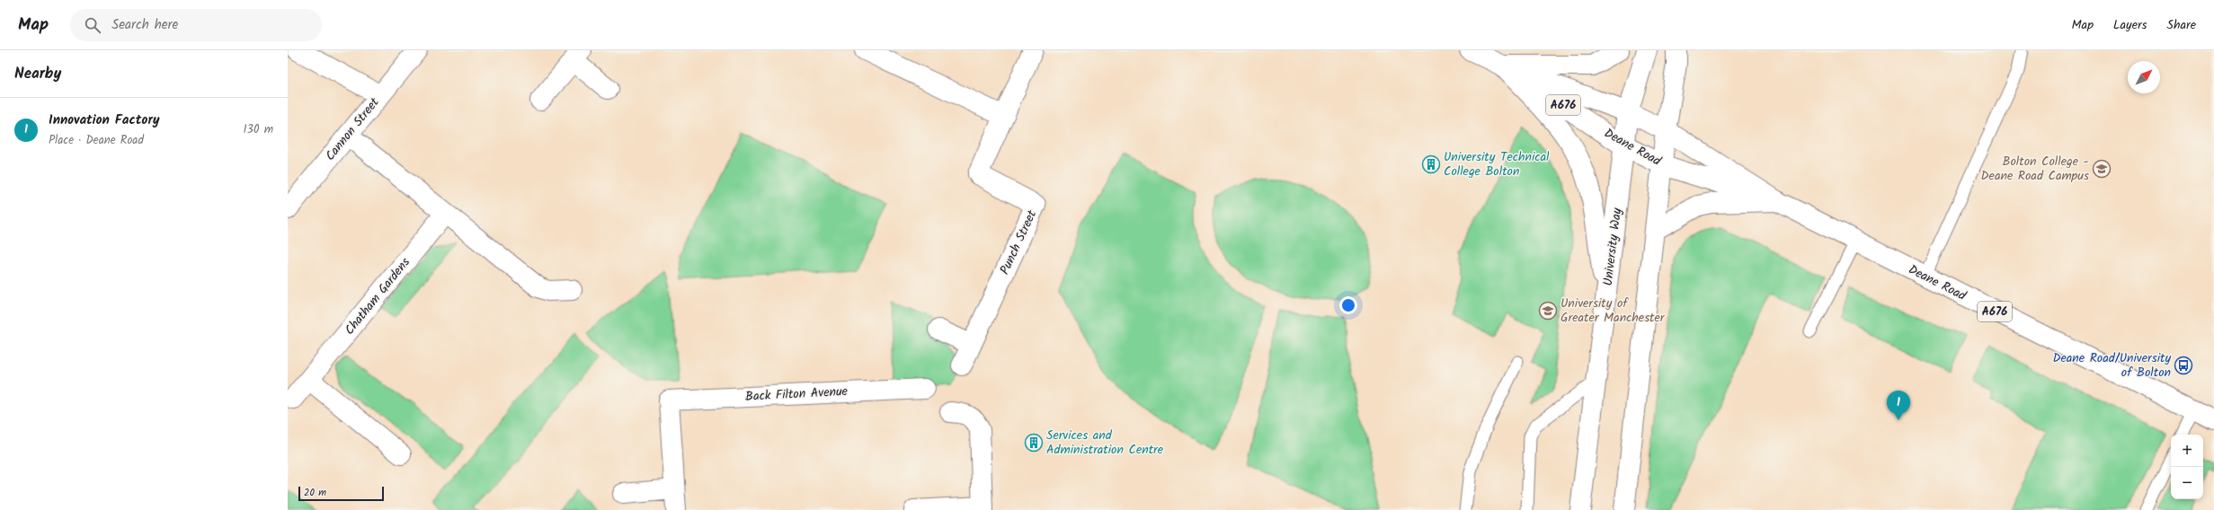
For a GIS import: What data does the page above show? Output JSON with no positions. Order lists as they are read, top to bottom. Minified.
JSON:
{"streets":{"main road":["A676","Cannon Street","Deane Road","Punch Street","University Way","Chatham Gardens","Back Filton Avenue"]},"crossings":[["Deane Road","University Way"]],"places":{"building":["University Technical College Bolton","Services and Administration Centre"],"school or university":["Bolton College - Deane Road Campus","University of Greater Manchester"],"bus stop":["Deane Road/University of Bolton"]},"scale_bar":"20 m","north":"top right","page":{"header":"Map","search":"Search here","nav":["Map","Layers","Share"],"heading":"Nearby","list":[{"mark":"1","name":"Innovation Factory","note":"Place · Deane Road","value":"130 m"}],"pins":"1","map_buttons":["+","−"],"scale":"20 m"}}
